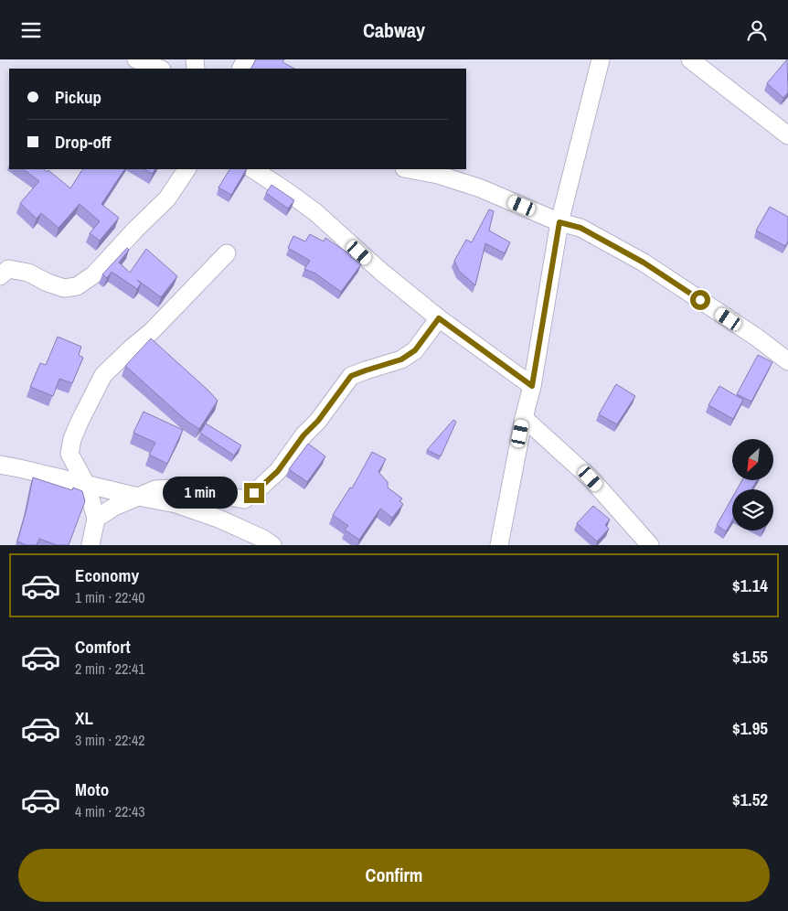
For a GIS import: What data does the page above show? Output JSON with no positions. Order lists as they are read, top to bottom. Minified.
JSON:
{"north":"bottom left","page":{"header":"Cabway","banner":["Pickup","Drop-off"],"bubble":"1 min","list":[{"name":"Economy","note":"1 min · 22:40","value":"$1.14"},{"name":"Comfort","note":"2 min · 22:41","value":"$1.55"},{"name":"XL","note":"3 min · 22:42","value":"$1.95"},{"name":"Moto","note":"4 min · 22:43","value":"$1.52"}],"buttons":"Confirm"}}
